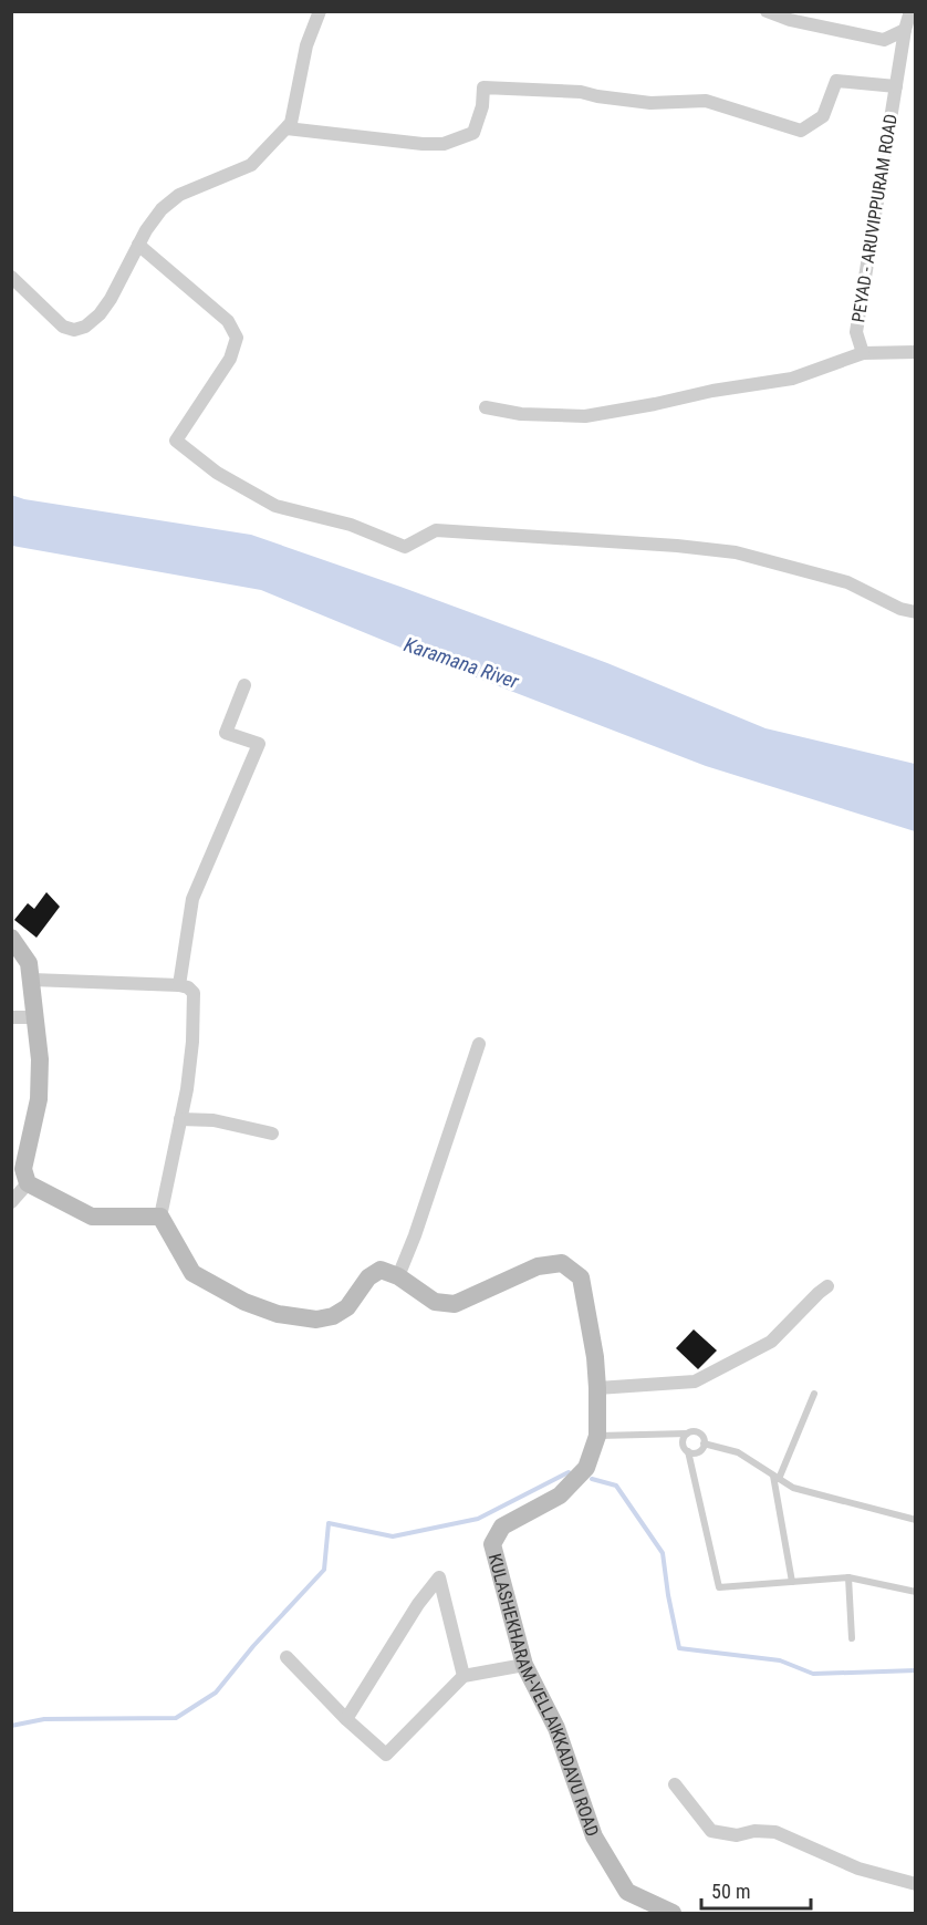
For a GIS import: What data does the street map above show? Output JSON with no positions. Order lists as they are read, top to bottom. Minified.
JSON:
{"streets":{"street":["PEYAD - ARUVIPPURAM ROAD","KULASHEKHARAM-VELLAIKKADAVU ROAD"]},"water":["Karamana River"],"scale_bar":"50 m"}
